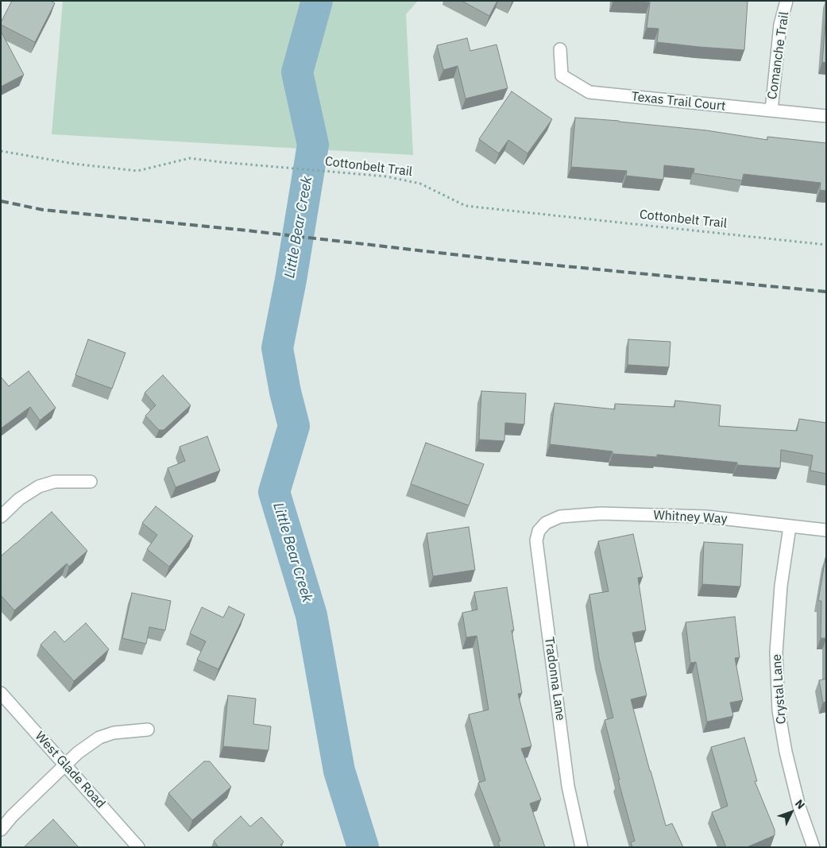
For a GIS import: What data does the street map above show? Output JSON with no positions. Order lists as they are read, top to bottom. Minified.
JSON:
{"streets":{"street":["Comanche Trail","Texas Trail Court","Whitney Way","Tradonna Lane","Crystal Lane","West Glade Road"],"path":["Cottonbelt Trail"]},"crossings":[["Comanche Trail","Texas Trail Court"],["Whitney Way","Tradonna Lane"],["Whitney Way","Crystal Lane"]],"water":["Little Bear Creek"],"north":"top right"}
